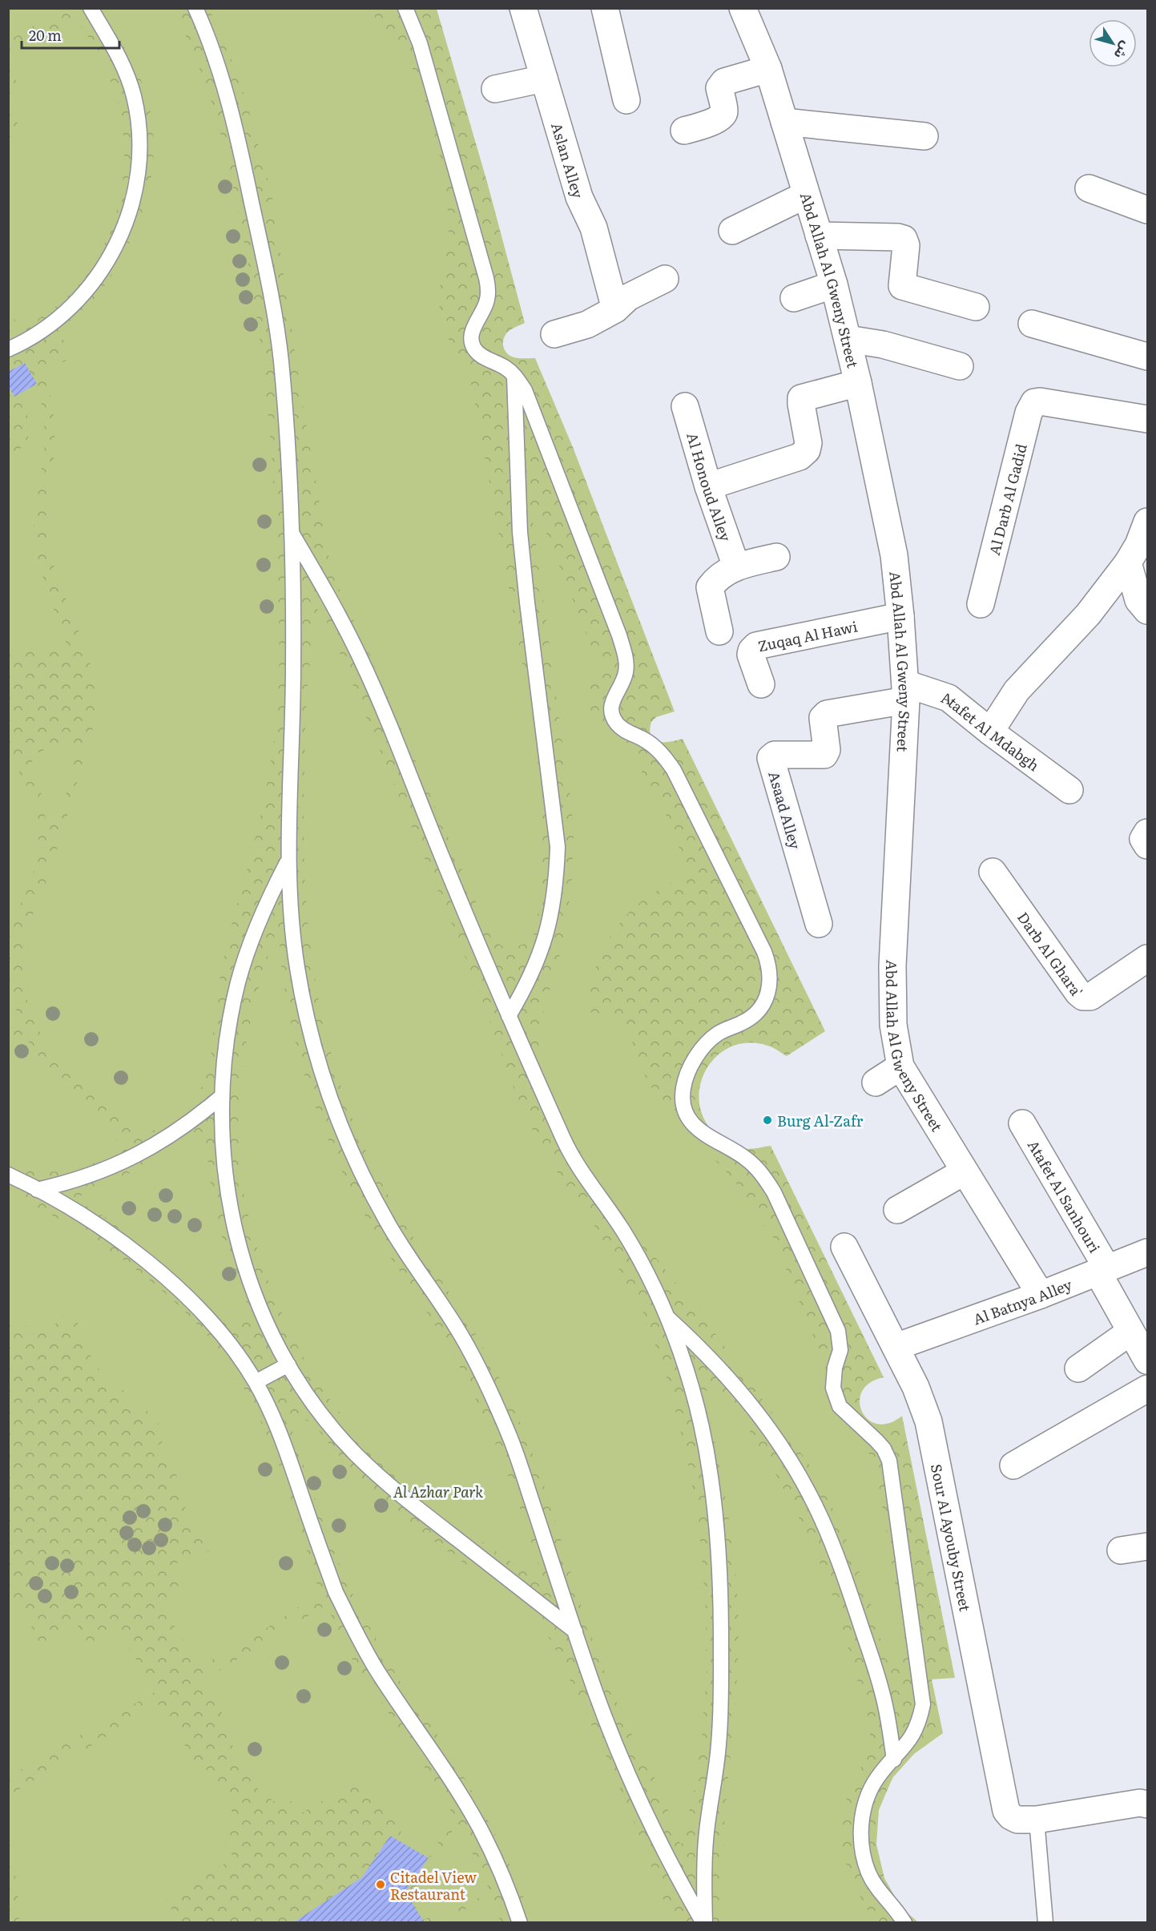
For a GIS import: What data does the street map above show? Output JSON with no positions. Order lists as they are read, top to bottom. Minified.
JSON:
{"streets":{"street":["Aslan Alley","Abd Allah Al Gweny Street","Al Honoud Alley","Al Darb Al Gadid","Zuqaq Al Hawi","Atafet Al Mdabgh","Asaad Alley","Darb Al Ghara'","Atafet Al Sanhouri","Al Batnya Alley","Sour Al Ayouby Street"]},"crossings":[["Abd Allah Al Gweny Street","Zuqaq Al Hawi"],["Abd Allah Al Gweny Street","Atafet Al Mdabgh"],["Abd Allah Al Gweny Street","Asaad Alley"],["Abd Allah Al Gweny Street","Al Batnya Alley"],["Atafet Al Mdabgh","Asaad Alley"],["Atafet Al Sanhouri","Al Batnya Alley"],["Al Batnya Alley","Sour Al Ayouby Street"]],"parks":["Al Azhar Park"],"places":["Burg Al-Zafr","Citadel View Restaurant"],"scale_bar":"20 m","north":"bottom right"}
